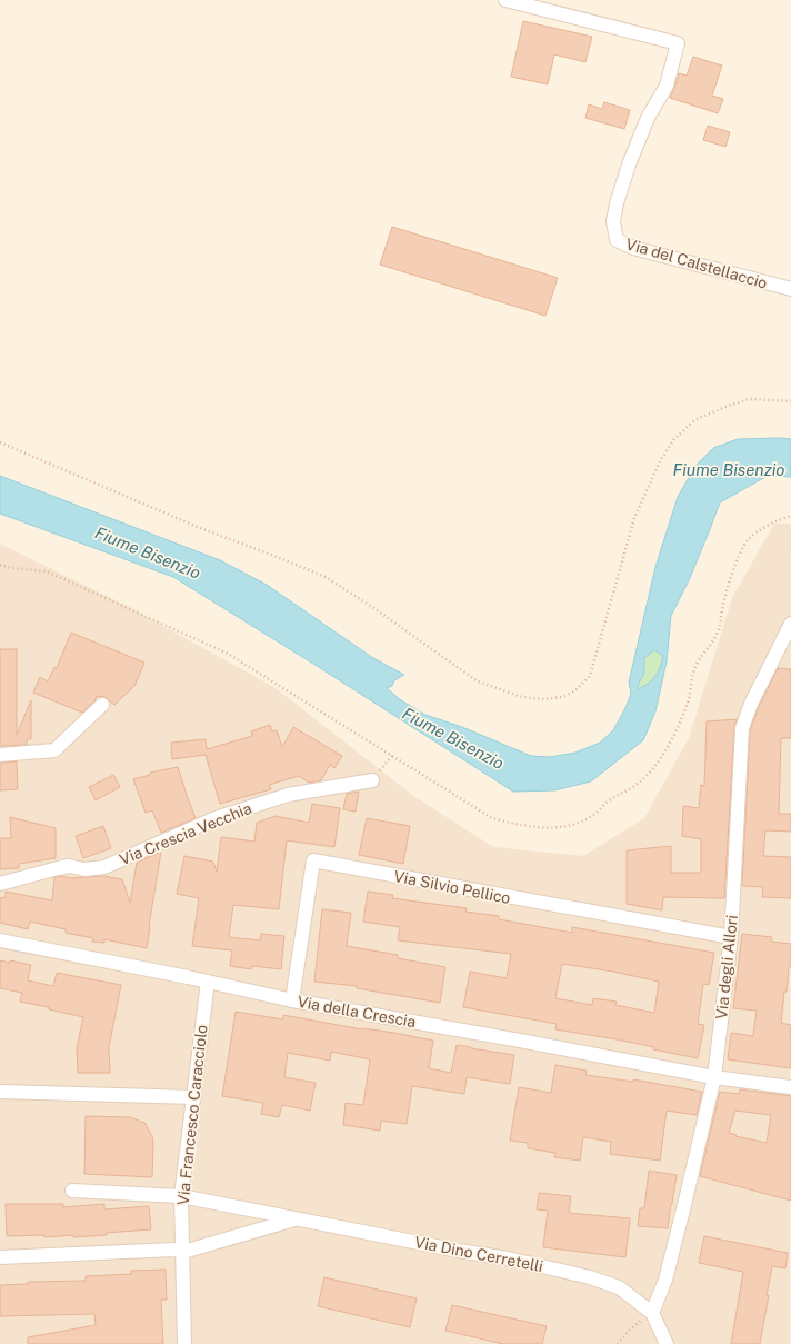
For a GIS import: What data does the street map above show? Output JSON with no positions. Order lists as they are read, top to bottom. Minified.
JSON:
{"streets":{"street":["Via del Calstellaccio","Via Crescia Vecchia","Via Silvio Pellico","Via degli Allori","Via della Crescia","Via Francesco Caracciolo","Via Dino Cerretelli"]},"crossings":[["Via Silvio Pellico","Via degli Allori"],["Via Silvio Pellico","Via della Crescia"],["Via degli Allori","Via della Crescia"],["Via degli Allori","Via Dino Cerretelli"],["Via della Crescia","Via Francesco Caracciolo"],["Via Francesco Caracciolo","Via Dino Cerretelli"]],"water":["Fiume Bisenzio"]}
